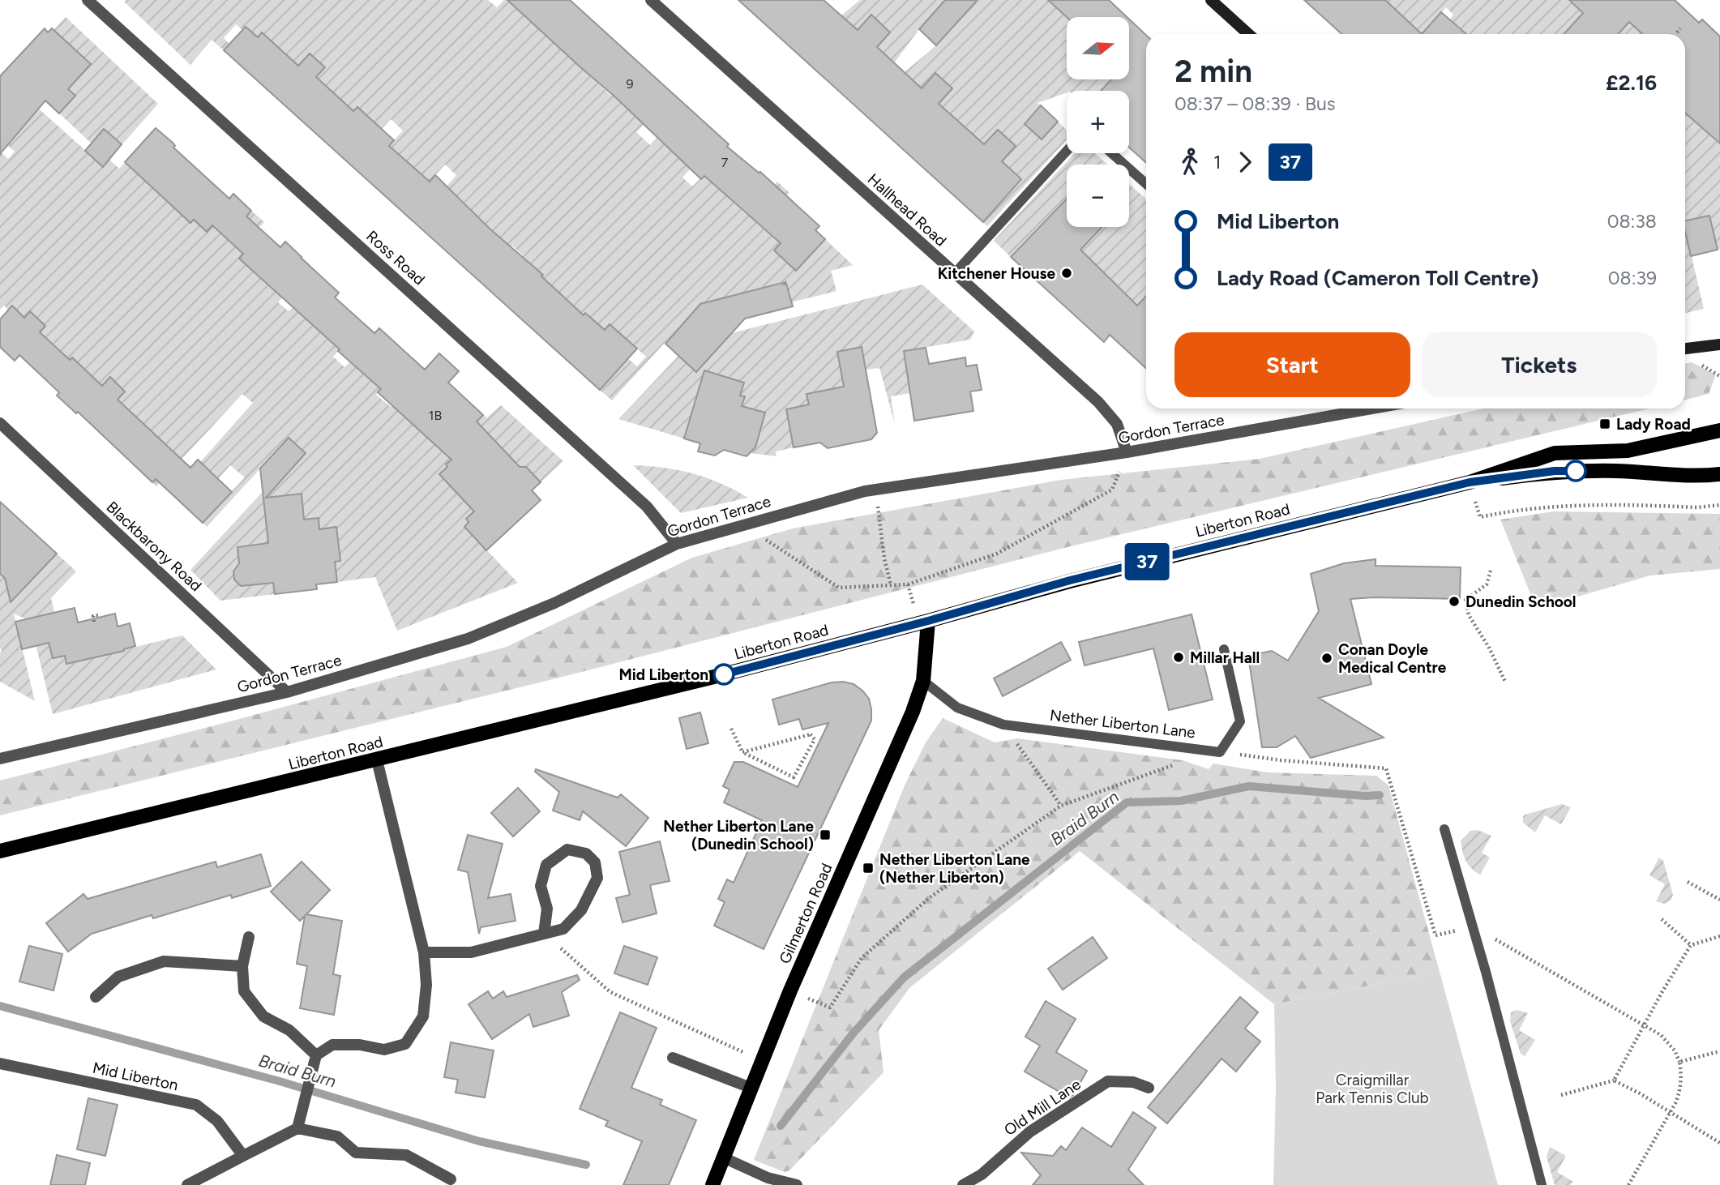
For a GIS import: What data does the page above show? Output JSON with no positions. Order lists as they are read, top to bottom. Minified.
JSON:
{"streets":{"main road":["Liberton Road","Gilmerton Road"],"street":["Hallhead Road","Ross Road","Gordon Terrace","Blackbarony Road","Mid Liberton","Old Mill Lane"],"lane":["Nether Liberton Lane"]},"crossings":[["Hallhead Road","Gordon Terrace"],["Ross Road","Gordon Terrace"],["Gordon Terrace","Blackbarony Road"],["Liberton Road","Gilmerton Road"],["Nether Liberton Lane","Gilmerton Road"]],"water":["Braid Burn"],"parks":["Craigmillar Park Tennis Club"],"places":{"other":["Kitchener House","Dunedin School","Millar Hall","Conan Doyle Medical Centre","Mid Liberton"],"transit":["Lady Road","Nether Liberton Lane (Dunedin School)","Nether Liberton Lane (Nether Liberton)"]},"lines":["bus line 37"],"house_numbers":["9","7","1B"],"north":"right","page":{"on_map":"37","map_buttons":["+","−"],"heading":["2 min","08:37 – 08:39 · Bus","£2.16"],"legs":["1","37"],"list":[{"name":"Mid Liberton","value":"08:38"},{"name":"Lady Road (Cameron Toll Centre)","value":"08:39"}],"buttons":["Start","Tickets"]}}
